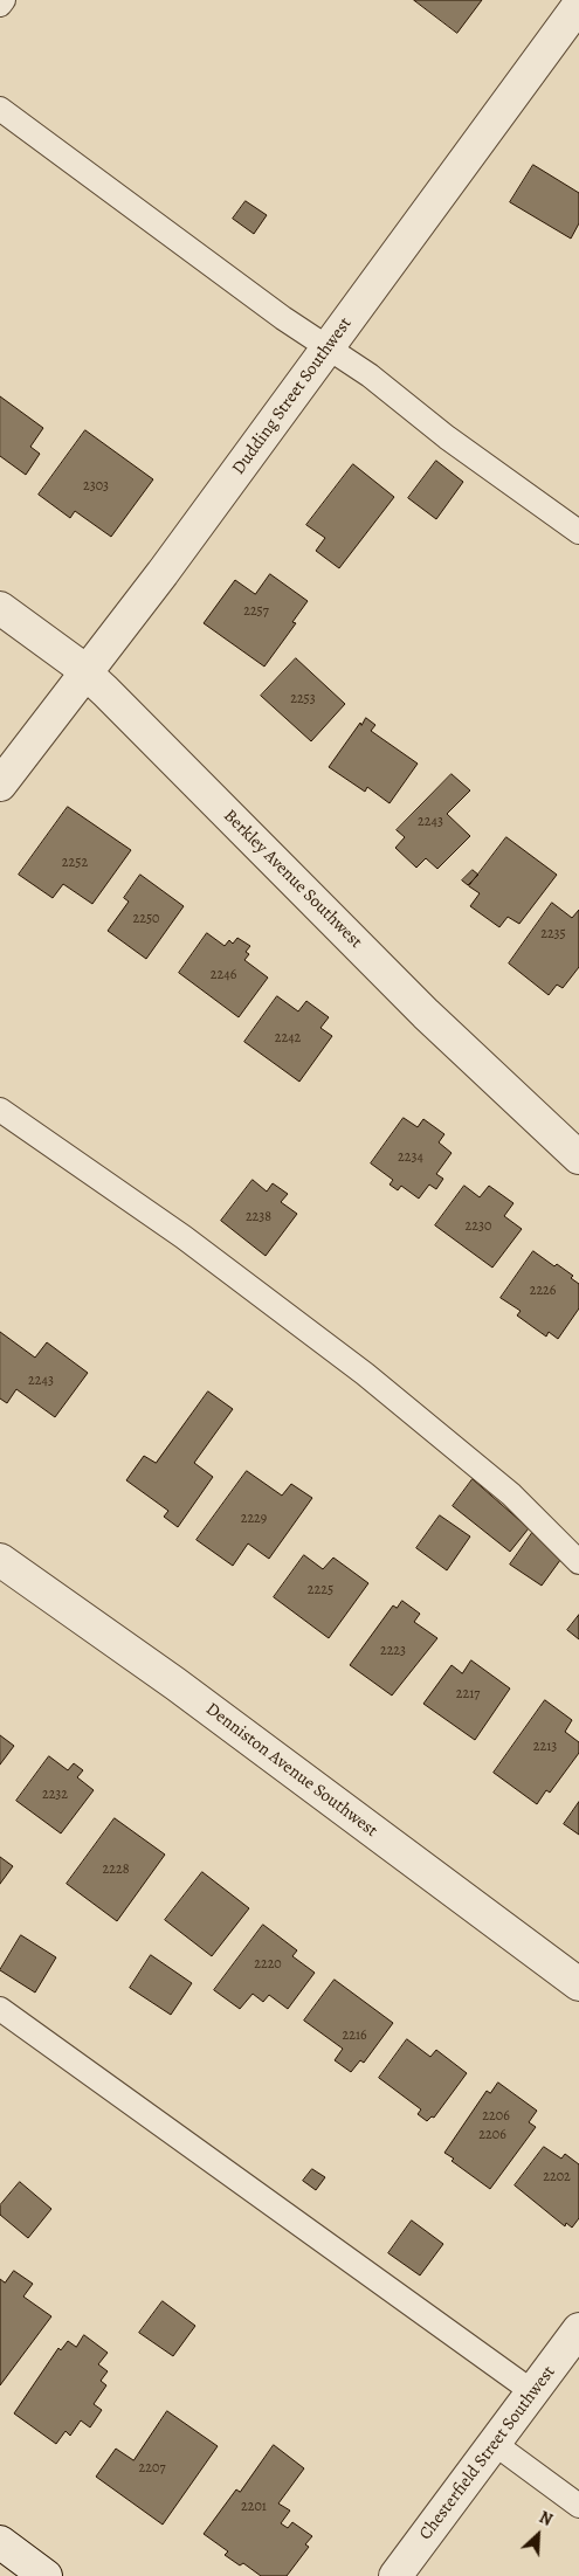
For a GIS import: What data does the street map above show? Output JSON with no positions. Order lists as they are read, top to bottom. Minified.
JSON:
{"streets":{"street":["Dudding Street Southwest","Berkley Avenue Southwest","Denniston Avenue Southwest","Chesterfield Street Southwest"]},"crossings":[["Dudding Street Southwest","Berkley Avenue Southwest"]],"house_numbers":["2303","2257","2253","2243","2252","2250","2235","2246","2242","2234","2238","2230","2226","2243","2229","2225","2223","2217","2213","2232","2228","2220","2216","2206","2206","2202","2207","2201"],"north":"top right"}
